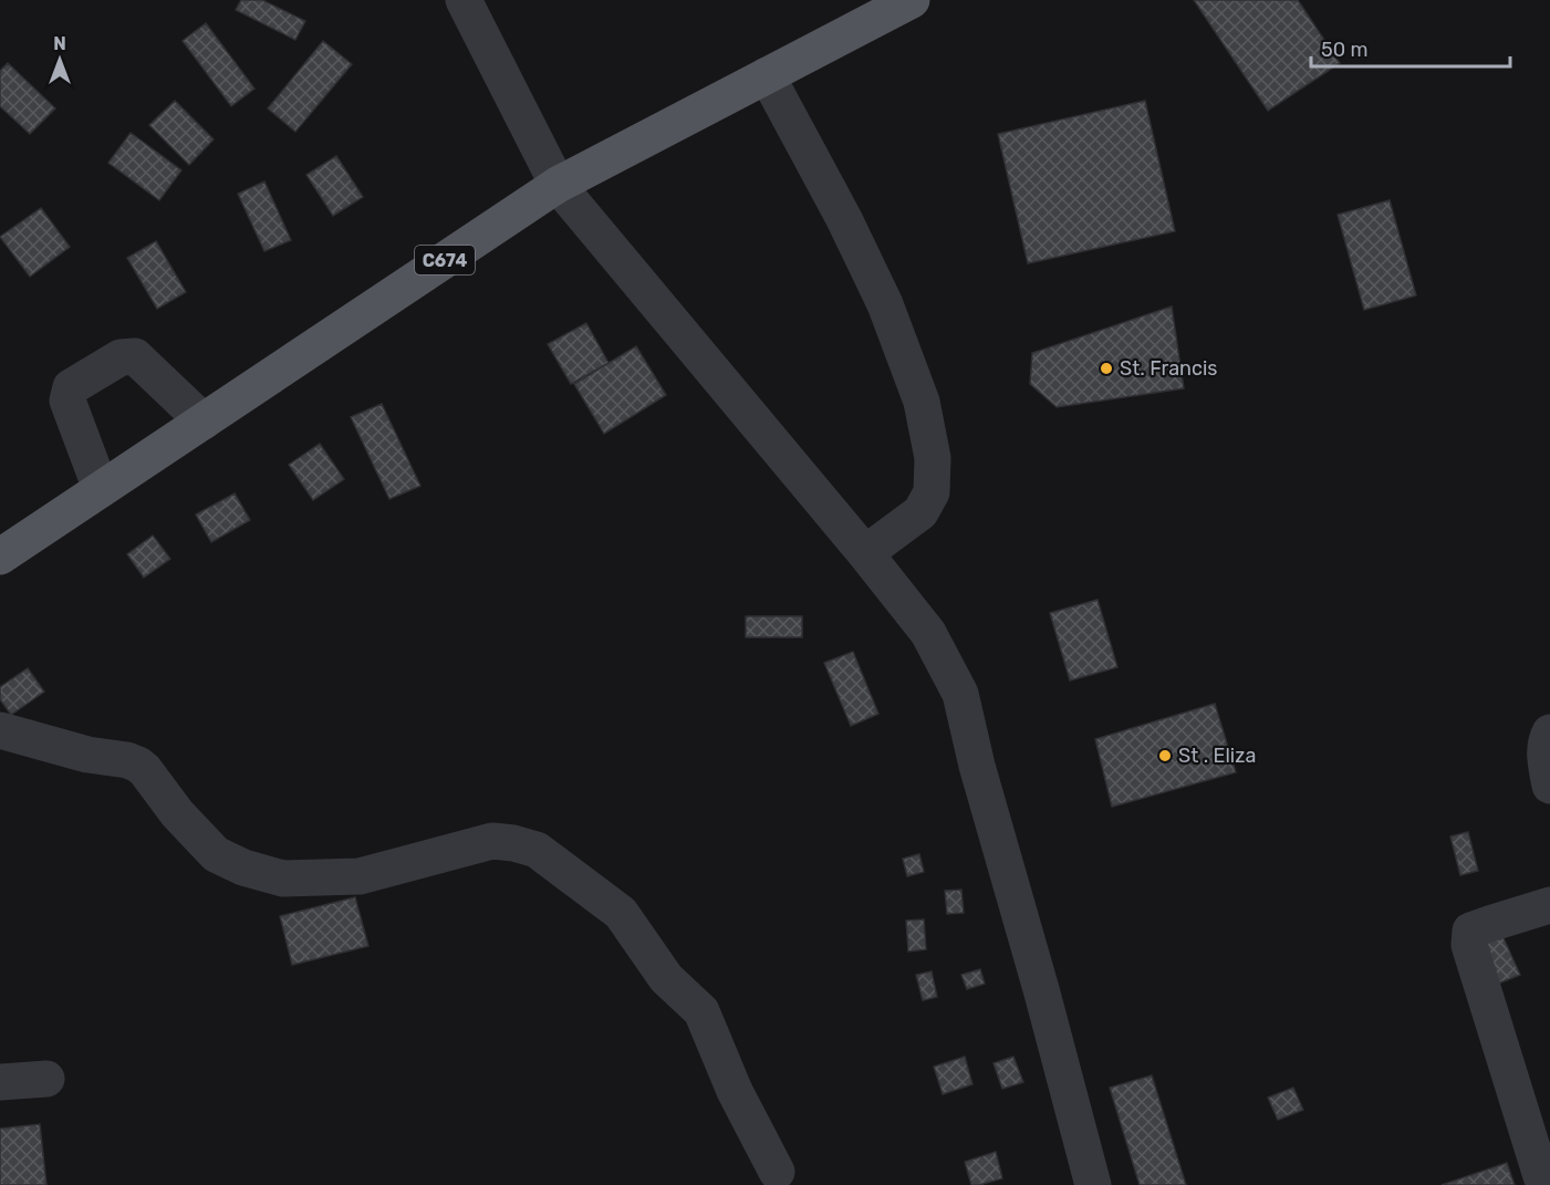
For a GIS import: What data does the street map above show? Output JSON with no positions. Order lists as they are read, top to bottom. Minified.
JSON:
{"streets":{"main road":["C674"]},"places":["St. Francis","St . Eliza"],"scale_bar":"50 m","north":"top"}
